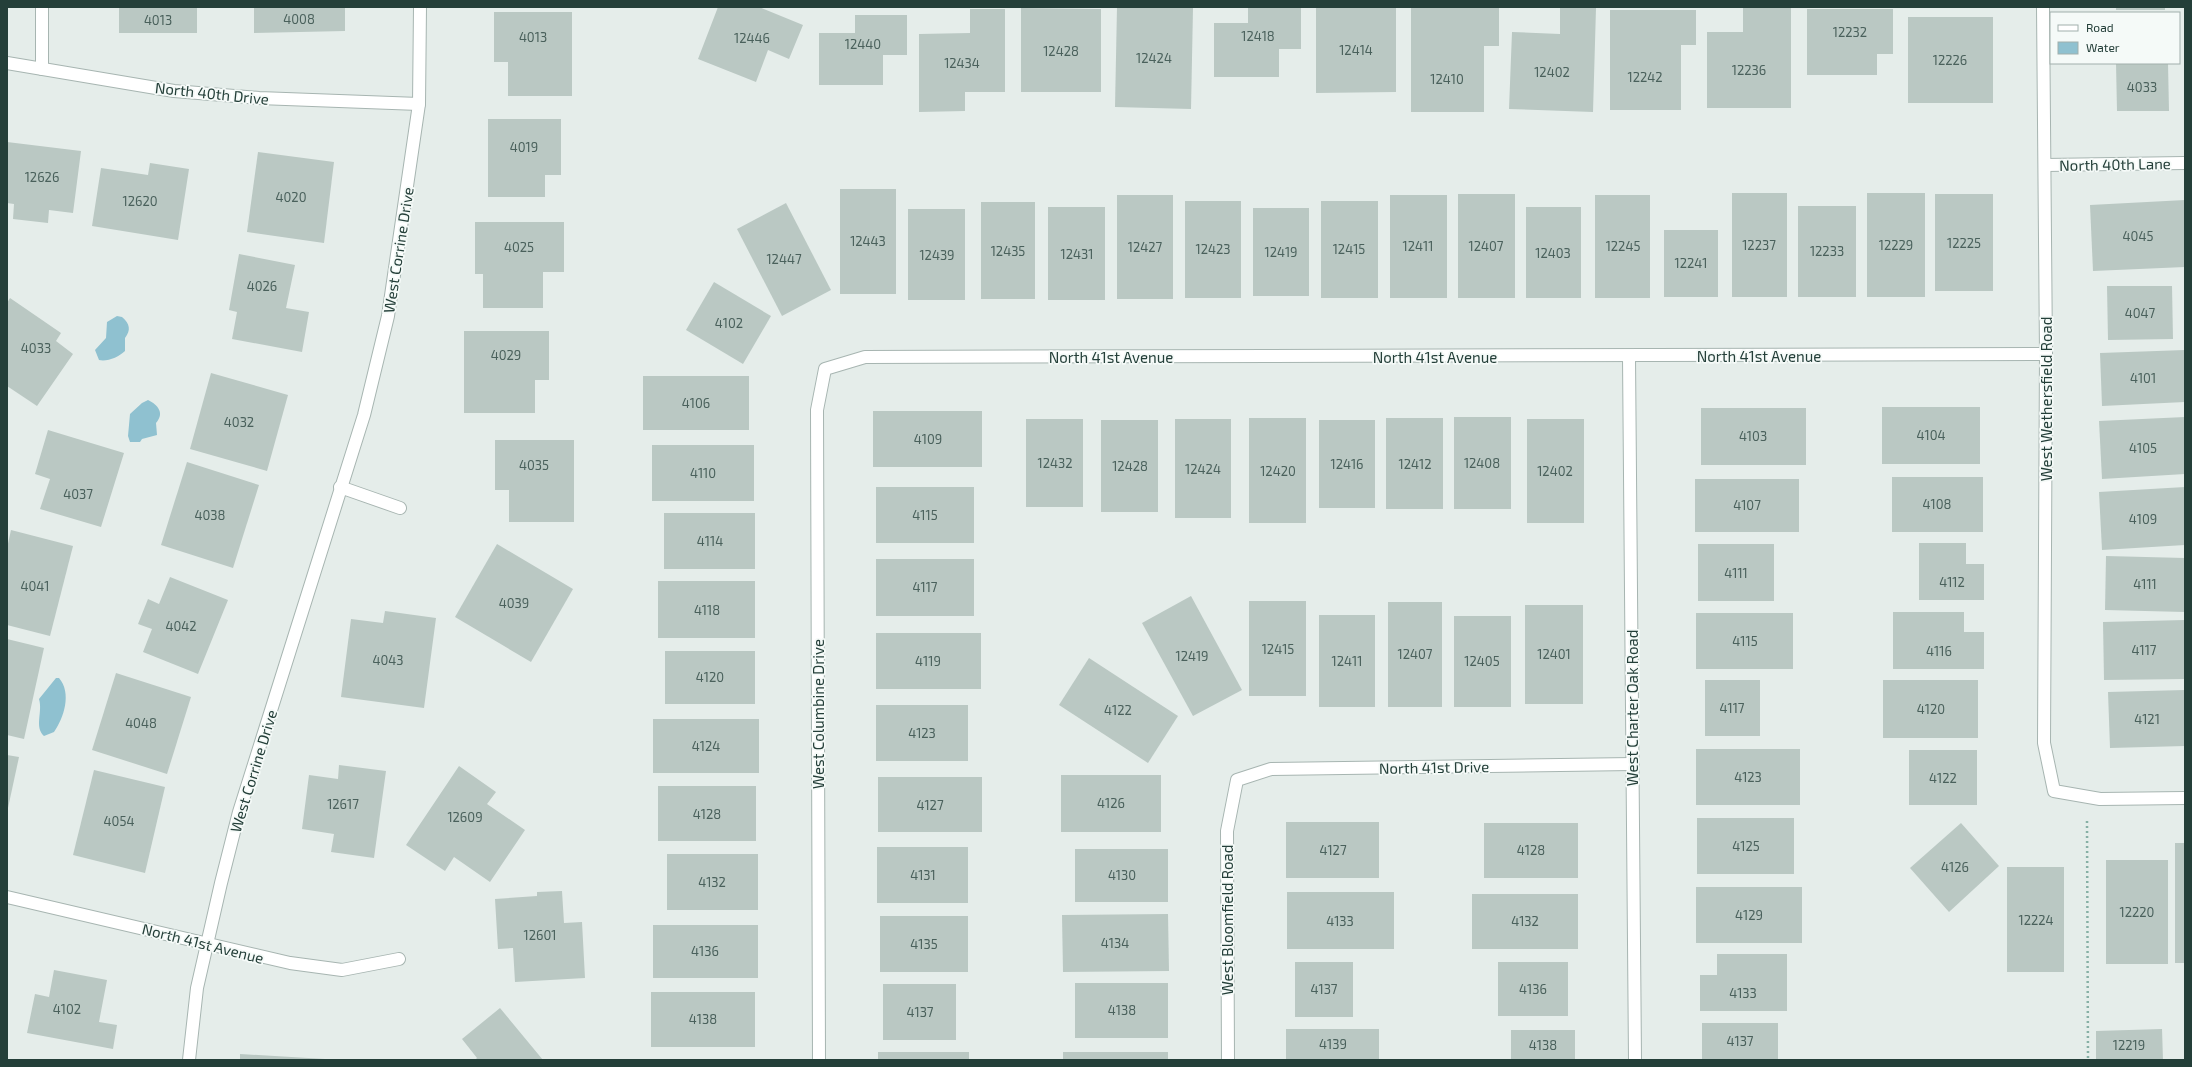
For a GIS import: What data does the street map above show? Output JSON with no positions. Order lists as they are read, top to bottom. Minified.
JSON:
{"streets":{"street":["North 40th Drive","North 40th Lane","West Corrine Drive","North 41st Avenue","West Wethersfield Road","West Charter Oak Road","West Columbine Drive","North 41st Drive","West Bloomfield Road"]},"crossings":[["North 40th Drive","West Corrine Drive"],["North 40th Lane","West Wethersfield Road"],["West Corrine Drive","North 41st Avenue"],["North 41st Avenue","West Wethersfield Road"],["North 41st Avenue","West Charter Oak Road"],["North 41st Avenue","West Columbine Drive"],["West Charter Oak Road","North 41st Drive"],["North 41st Drive","West Bloomfield Road"]],"house_numbers":["4008","4013","12232","12418","4013","12446","12440","12414","12428","12424","12226","12434","12236","12402","12242","12410","4033","4019","12626","4020","12620","4045","12443","12225","12237","12229","12411","12407","12245","4025","12427","12423","12415","12435","12233","12419","12403","12431","12439","12447","12241","4026","4047","4102","4033","4029","4101","4106","4032","4104","4103","4109","4105","12432","12408","12416","12412","4035","12428","12424","12420","12402","4110","4037","4108","4107","4038","4115","4109","4114","4111","4112","4111","4041","4117","4039","4118","4042","4115","12415","4117","4116","12407","12401","12419","4043","4119","12411","12405","4120","4117","4120","4122","4121","4048","4123","4124","4123","4122","4126","12617","4127","4128","12609","4054","4125","4127","4128","4126","4131","4130","4132","12220","4129","12224","4133","4132","12601","4134","4135","4136","4137","4136","4133","4102","4138","4137","4138","4137","4139","4138","12219"],"legend":["Road","Water"]}
